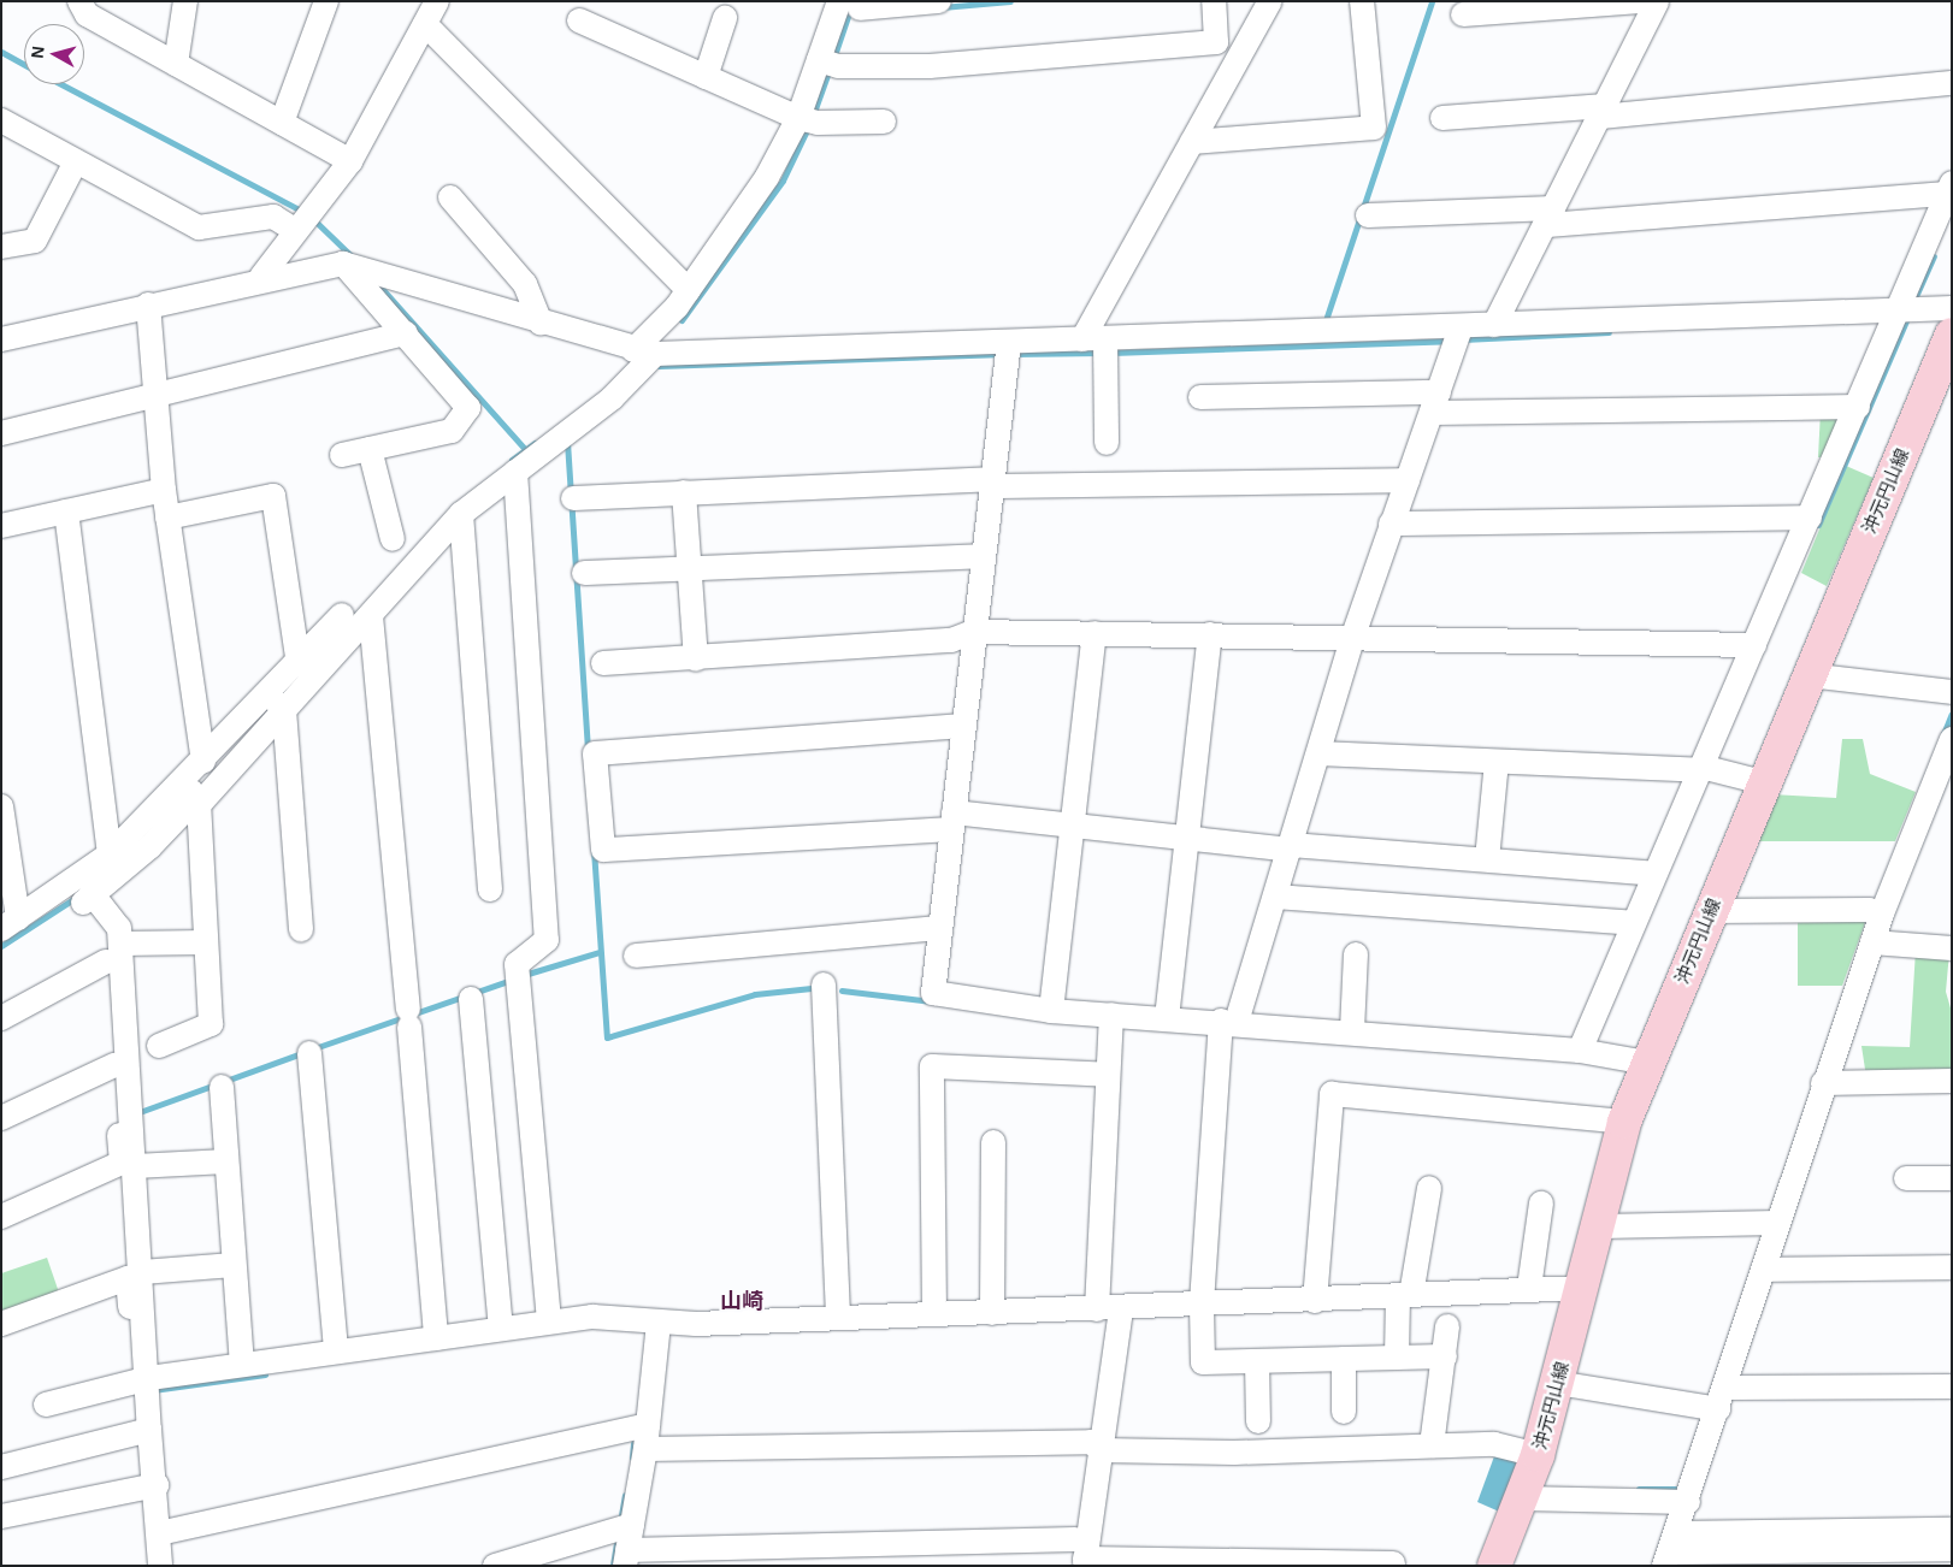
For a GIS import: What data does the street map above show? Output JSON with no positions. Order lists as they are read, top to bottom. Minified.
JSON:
{"streets":{"main road":["沖元円山線"]},"districts":["山崎"],"north":"left"}
